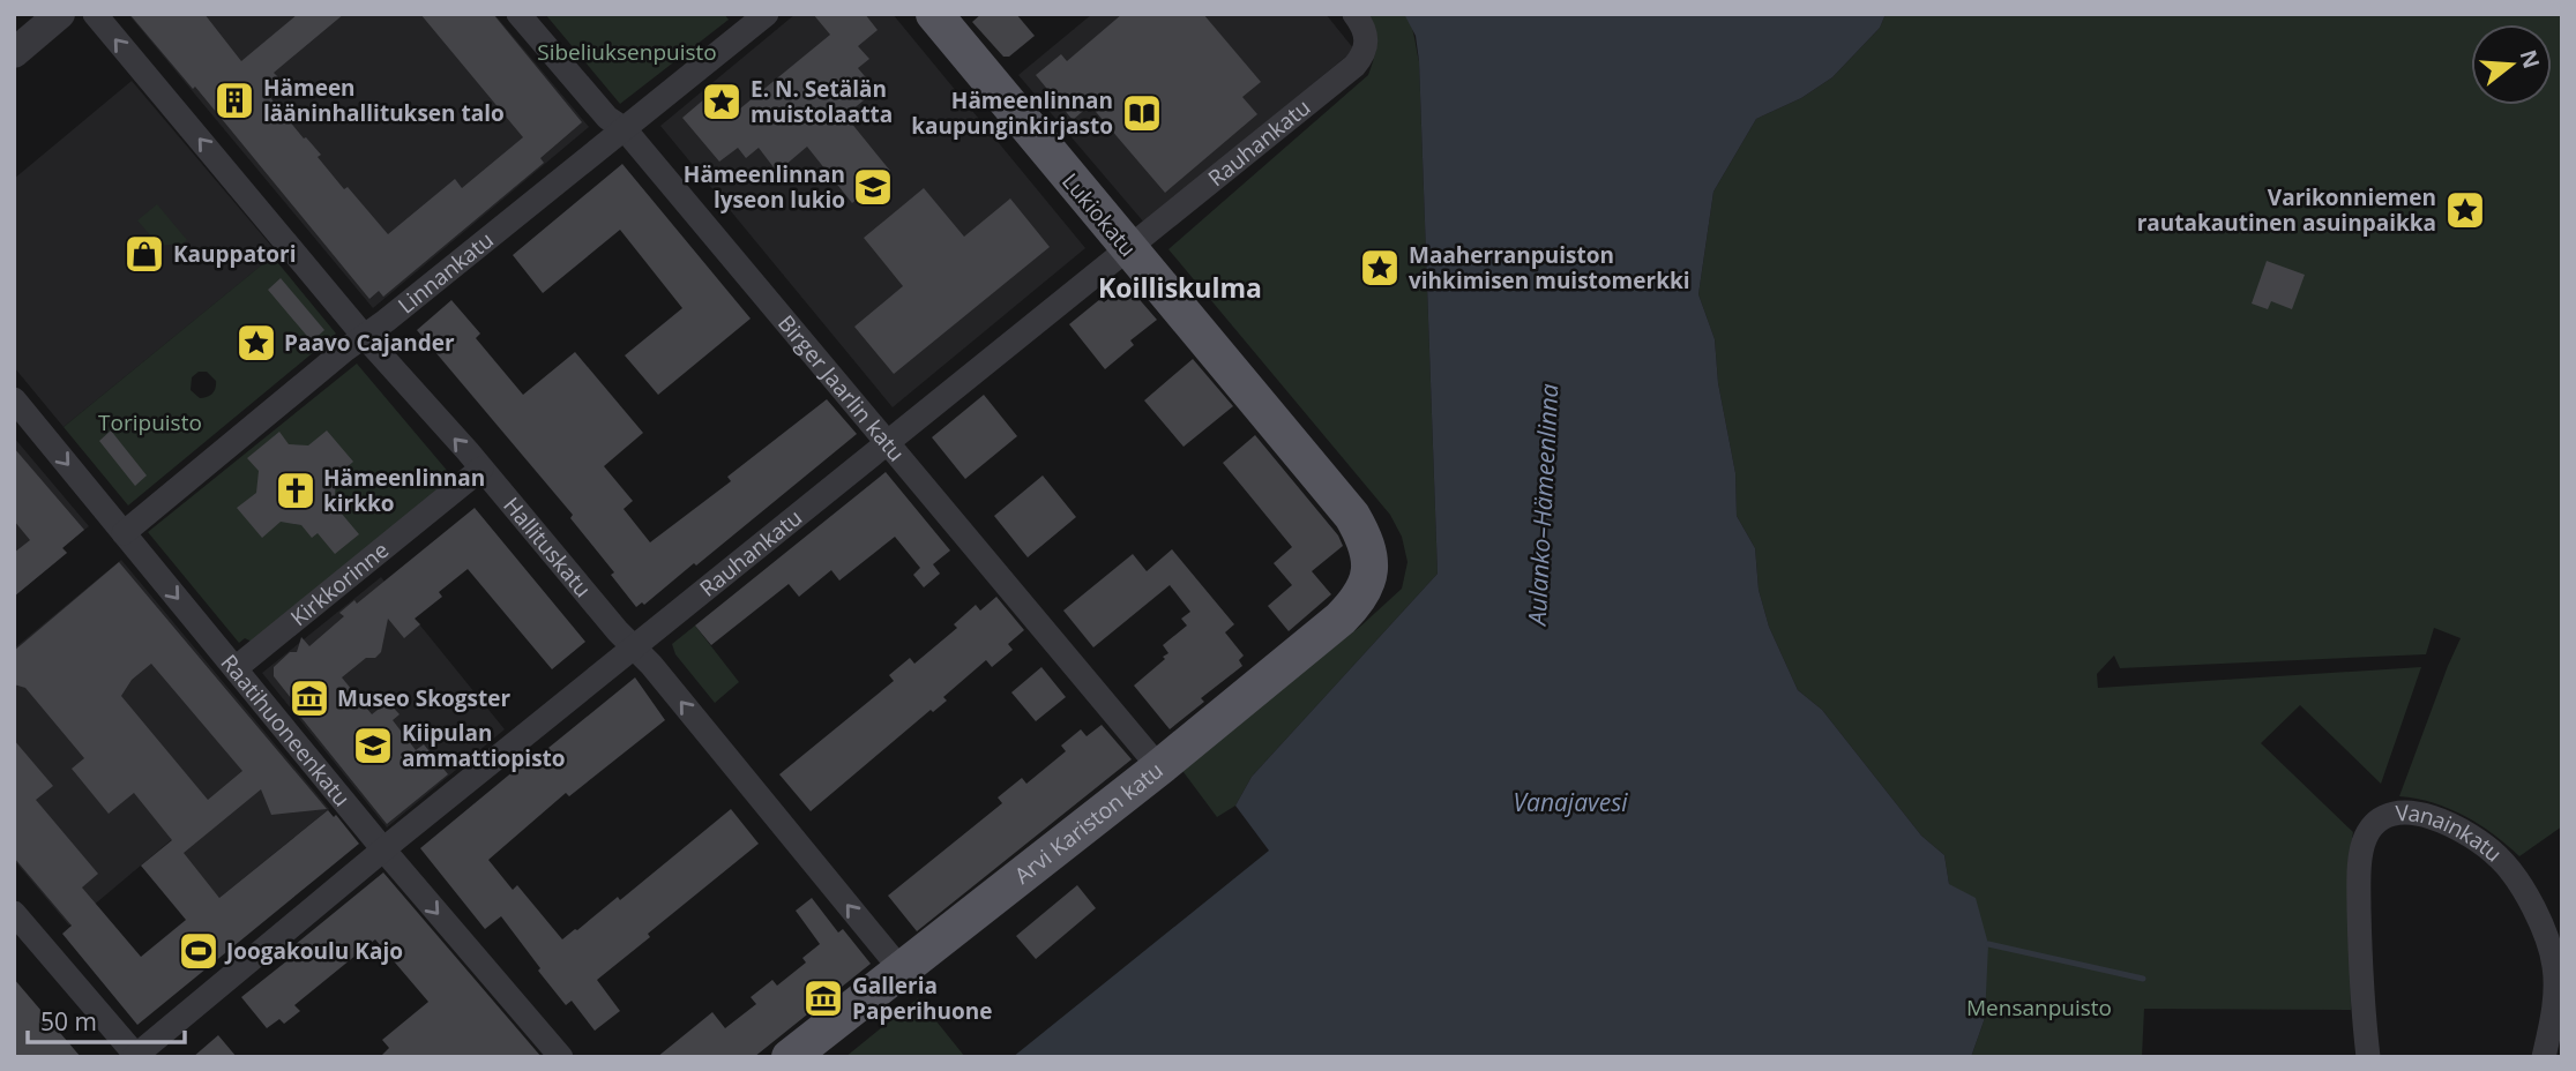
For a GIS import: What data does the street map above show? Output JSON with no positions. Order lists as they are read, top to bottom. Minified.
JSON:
{"streets":{"main road":["Lukiokatu","Arvi Kariston katu"],"street":["Rauhankatu","Linnankatu","Birger Jaarlin katu","Hallituskatu","Kirkkorinne","Raatihuoneenkatu","Vanainkatu"]},"crossings":[["Rauhankatu","Lukiokatu"],["Rauhankatu","Birger Jaarlin katu"],["Rauhankatu","Hallituskatu"],["Rauhankatu","Raatihuoneenkatu"],["Lukiokatu","Arvi Kariston katu"],["Linnankatu","Birger Jaarlin katu"],["Linnankatu","Hallituskatu"],["Linnankatu","Raatihuoneenkatu"],["Birger Jaarlin katu","Arvi Kariston katu"],["Hallituskatu","Kirkkorinne"],["Hallituskatu","Arvi Kariston katu"],["Kirkkorinne","Raatihuoneenkatu"]],"one_way":["Hallituskatu","Raatihuoneenkatu"],"districts":["Koilliskulma"],"water":["Aulanko–Hämeenlinna","Vanajavesi"],"parks":["Sibeliuksenpuisto","Toripuisto","Mensanpuisto"],"places":{"building":["Hämeen lääninhallituksen talo"],"place":["E. N. Setälän muistolaatta","Varikonniemen rautakautinen asuinpaikka","Maaherranpuiston vihkimisen muistomerkki","Paavo Cajander"],"library":["Hämeenlinnan kaupunginkirjasto"],"school or university":["Hämeenlinnan lyseon lukio","Kiipulan ammattiopisto"],"shop":["Kauppatori"],"church":["Hämeenlinnan kirkko"],"museum":["Museo Skogster","Galleria Paperihuone"],"sports":["Joogakoulu Kajo"]},"scale_bar":"50 m","north":"right"}
